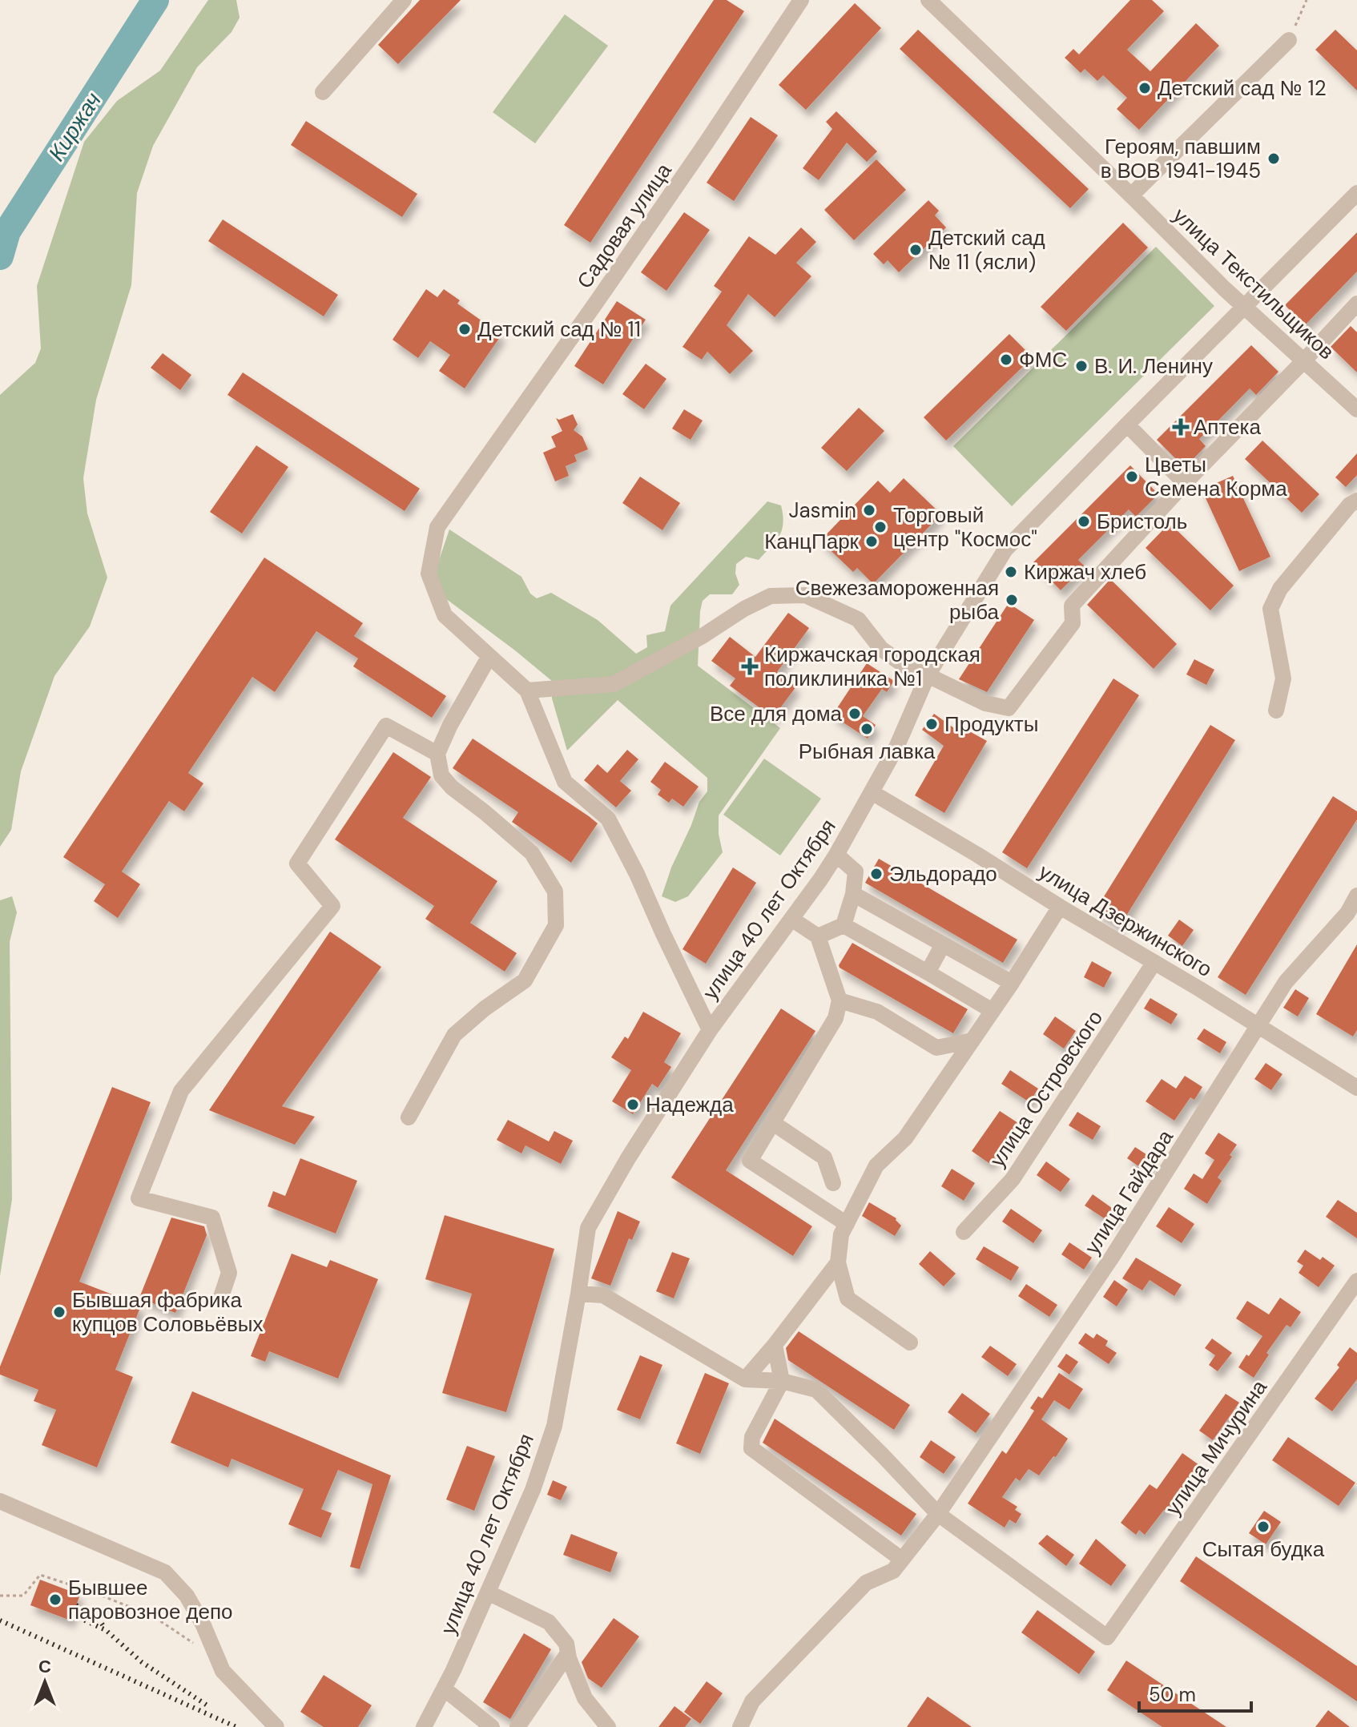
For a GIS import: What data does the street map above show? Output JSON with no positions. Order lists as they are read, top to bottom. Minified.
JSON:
{"streets":{"street":["Садовая улица","улица Текстильщиков","улица 40 лет Октября","улица Дзержинского","улица Островского","улица Гайдара","улица Мичурина"]},"crossings":[["улица Текстильщиков","улица 40 лет Октября"],["улица 40 лет Октября","улица Дзержинского"],["улица Дзержинского","улица Островского"],["улица Дзержинского","улица Гайдара"],["улица Гайдара","улица Мичурина"]],"water":["Киржач"],"places":{"other":["Детский сад № 12","Героям, павшим в ВОВ 1941-1945","Детский сад № 11 (ясли)","Детский сад № 11","ФМС","В. И. Ленину","Цветы Семена Корма","Jasmin","Бристоль","Торговый центр \"Космос\"","КанцПарк","Киржач хлеб","Свежезамороженная рыба","Все для дома","Продукты","Рыбная лавка","Эльдорадо","Надежда","Бывшая фабрика купцов Соловьёвых","Сытая будка","Бывшее паровозное депо"],"health":["Аптека","Киржачская городская поликлиника №1"]},"scale_bar":"50 m","north":"top"}
